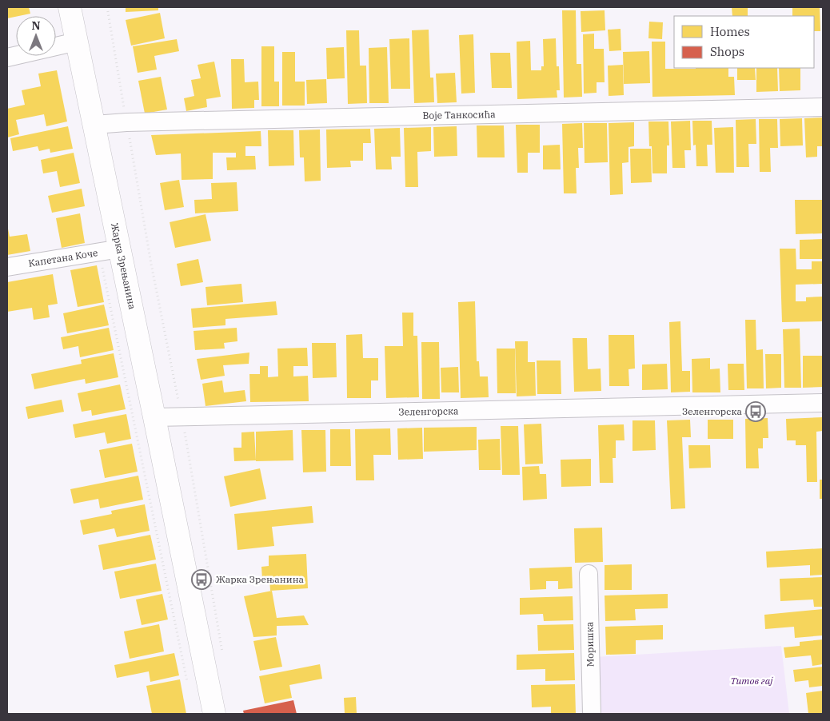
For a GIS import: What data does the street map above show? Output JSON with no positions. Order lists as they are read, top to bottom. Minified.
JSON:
{"streets":{"main road":["Жарка Зрењанина"],"street":["Воје Танкосића","Капетана Коче","Зеленгорска","Моришка"]},"crossings":[["Воје Танкосића","Жарка Зрењанина"],["Капетана Коче","Жарка Зрењанина"],["Жарка Зрењанина","Зеленгорска"]],"parks":["Титов гај"],"places":{"bus stop":["Зеленгорска","Жарка Зрењанина"]},"legend":["Homes","Shops"],"north":"top"}
